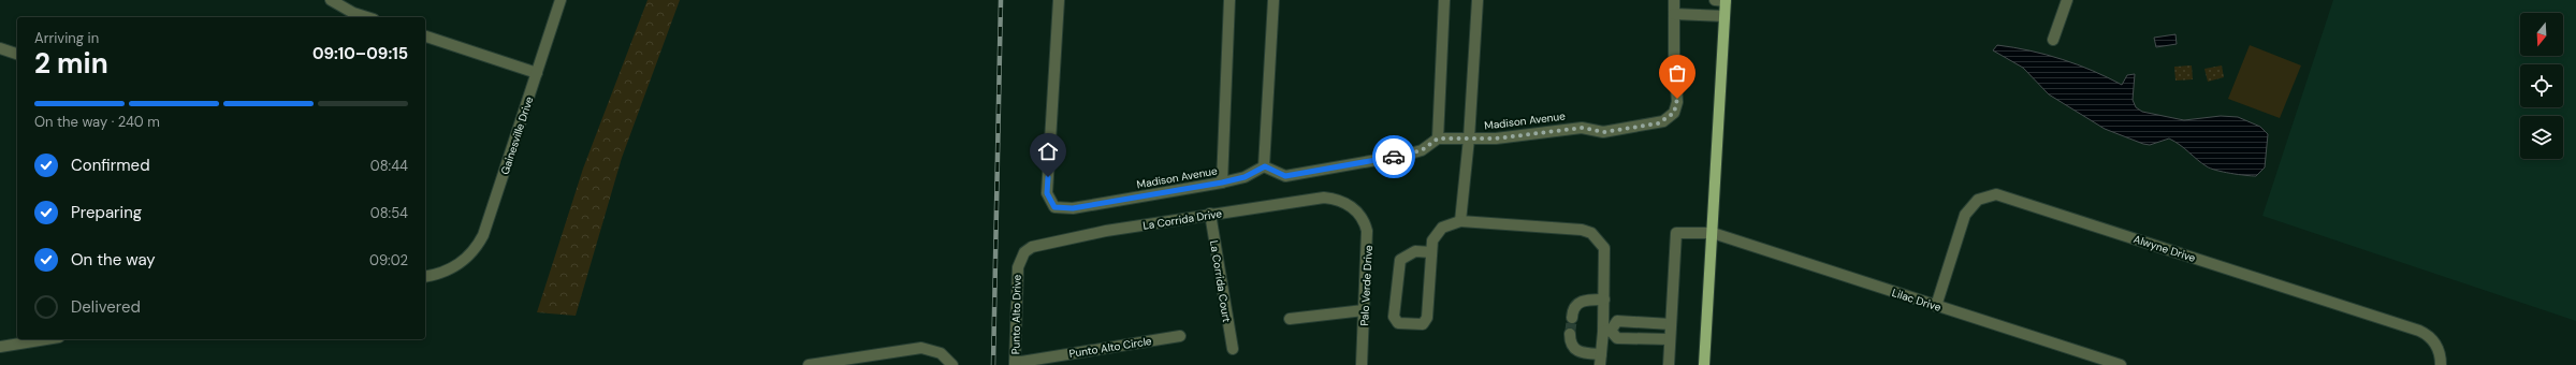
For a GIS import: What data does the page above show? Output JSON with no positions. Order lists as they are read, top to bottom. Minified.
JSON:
{"streets":{"street":["Madison Avenue","Gainesville Drive","La Corrida Drive","Alwyne Drive","La Corrida Court","Palo Verde Drive","Lilac Drive","Punto Alto Drive","Punto Alto Circle"]},"crossings":[["La Corrida Drive","La Corrida Court"],["La Corrida Drive","Palo Verde Drive"],["La Corrida Drive","Punto Alto Drive"],["Alwyne Drive","Lilac Drive"],["Punto Alto Drive","Punto Alto Circle"]],"north":"bottom","page":{"heading":["2 min","Arriving in","09:10–09:15"],"bar":"On the way · 240 m","list":[["Confirmed","08:44"],["Preparing","08:54"],["On the way","09:02"],"Delivered"]}}
